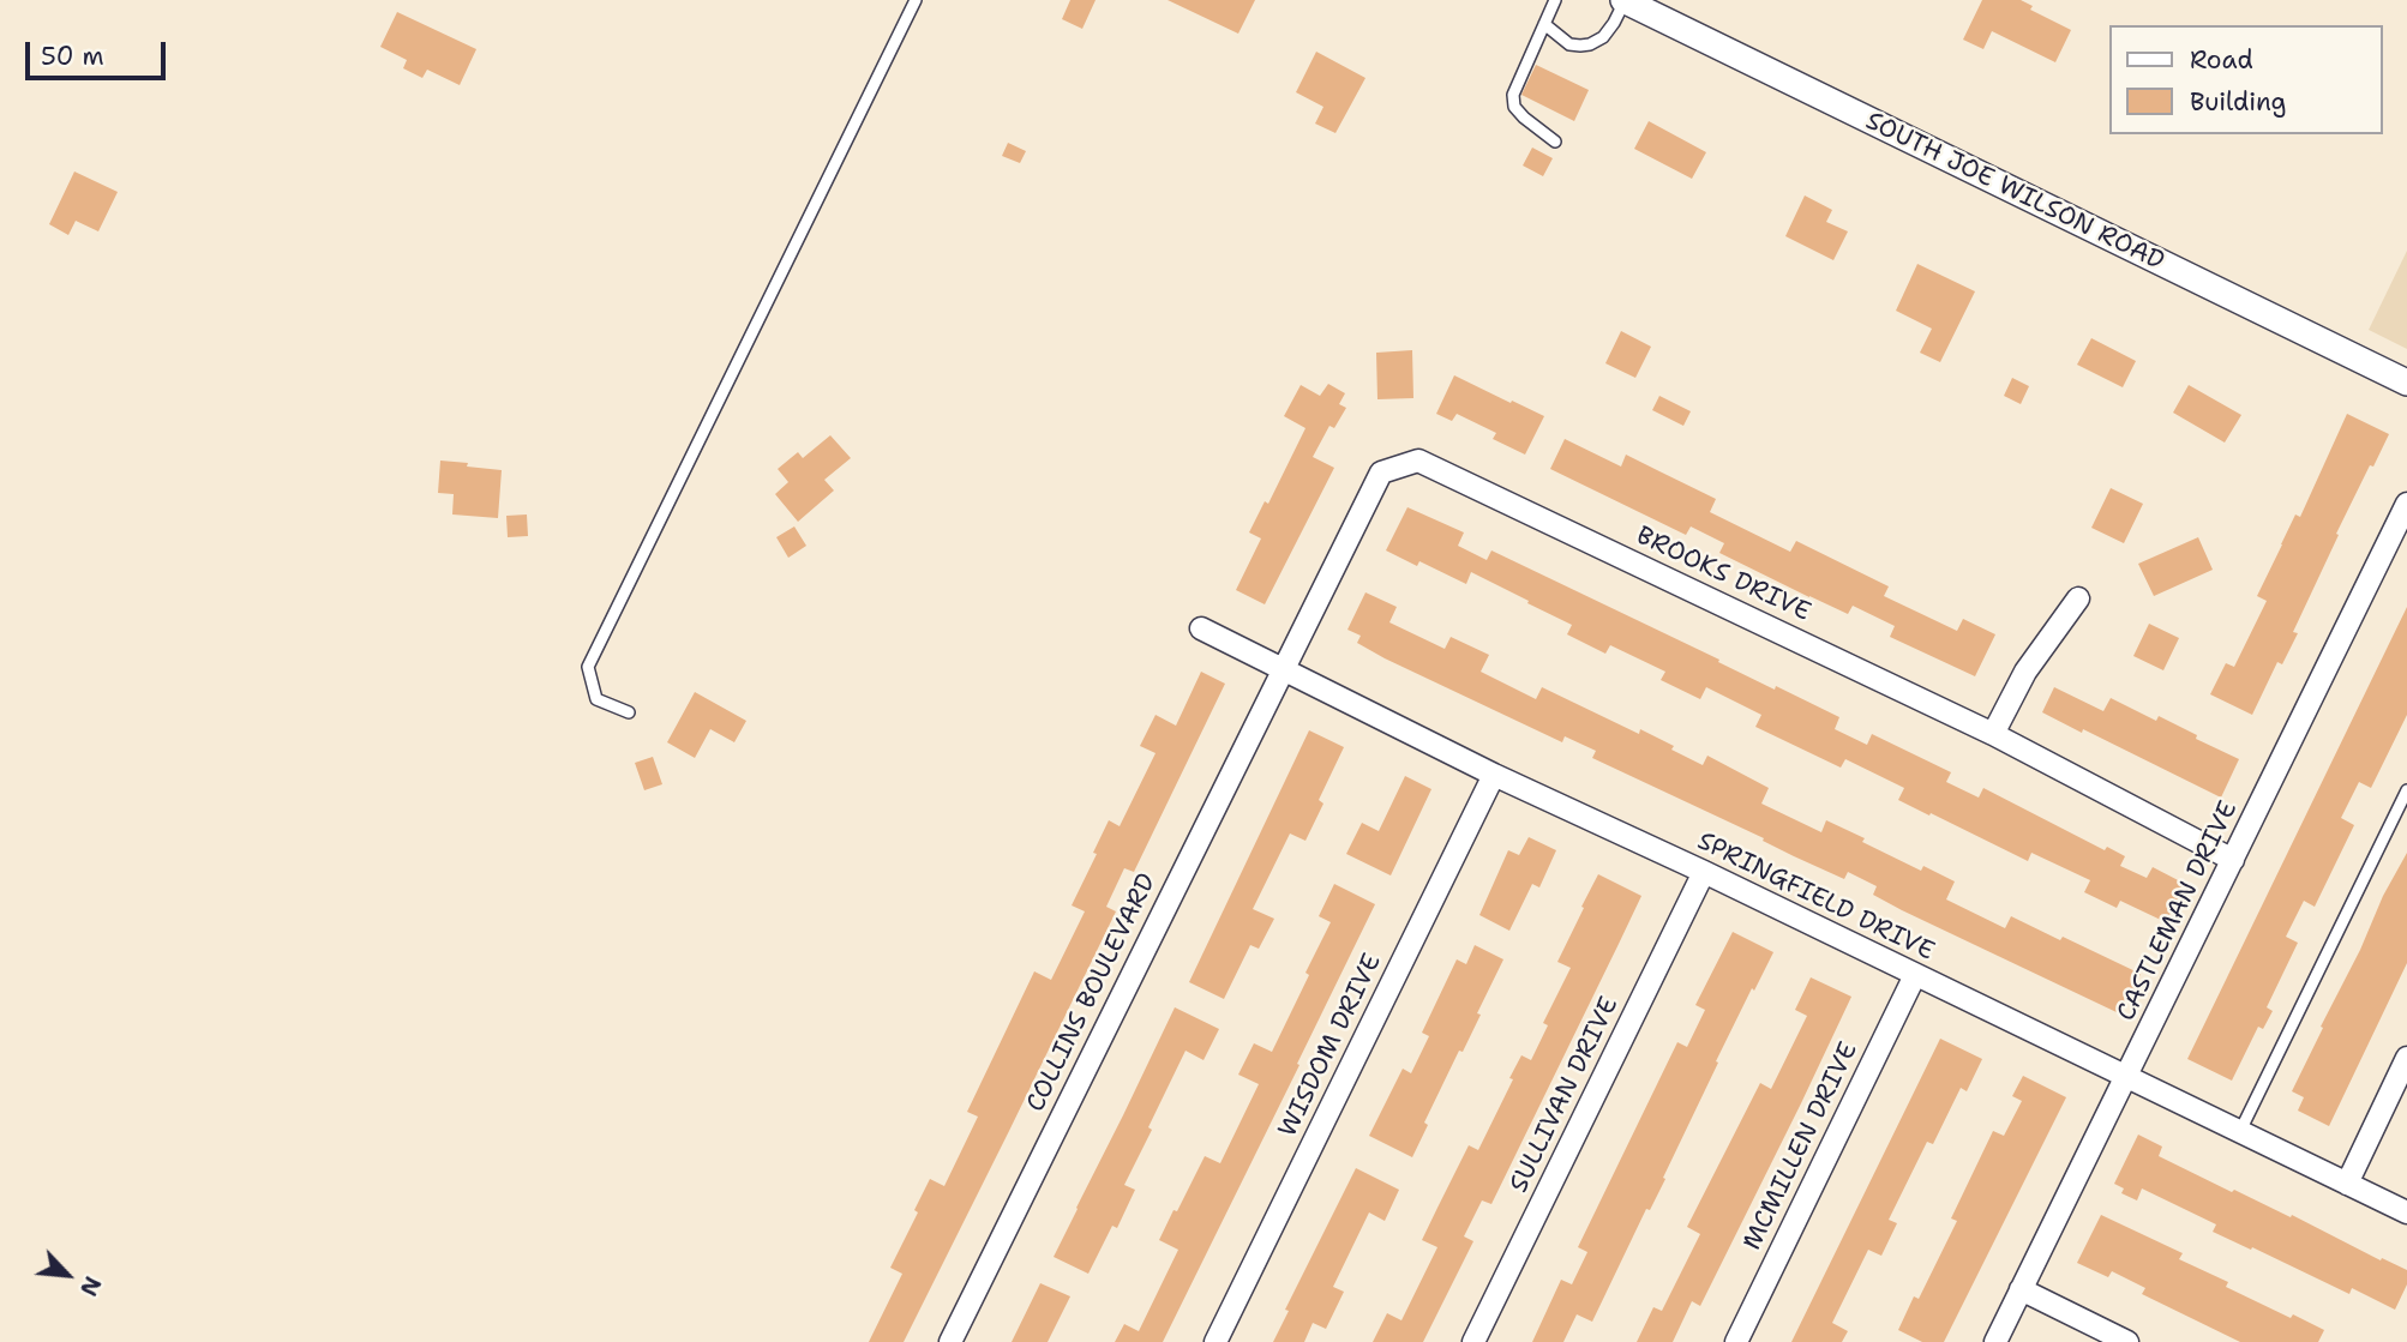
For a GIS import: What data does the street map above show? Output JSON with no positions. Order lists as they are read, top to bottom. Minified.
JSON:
{"streets":{"street":["SOUTH JOE WILSON ROAD","BROOKS DRIVE","SPRINGFIELD DRIVE","CASTLEMAN DRIVE","COLLINS BOULEVARD","WISDOM DRIVE","SULLIVAN DRIVE","MCMILLEN DRIVE"]},"crossings":[["BROOKS DRIVE","SPRINGFIELD DRIVE"],["BROOKS DRIVE","CASTLEMAN DRIVE"],["BROOKS DRIVE","COLLINS BOULEVARD"],["SPRINGFIELD DRIVE","CASTLEMAN DRIVE"],["SPRINGFIELD DRIVE","COLLINS BOULEVARD"],["SPRINGFIELD DRIVE","WISDOM DRIVE"],["SPRINGFIELD DRIVE","SULLIVAN DRIVE"],["SPRINGFIELD DRIVE","MCMILLEN DRIVE"]],"legend":["Road","Building"],"scale_bar":"50 m","north":"bottom right"}
